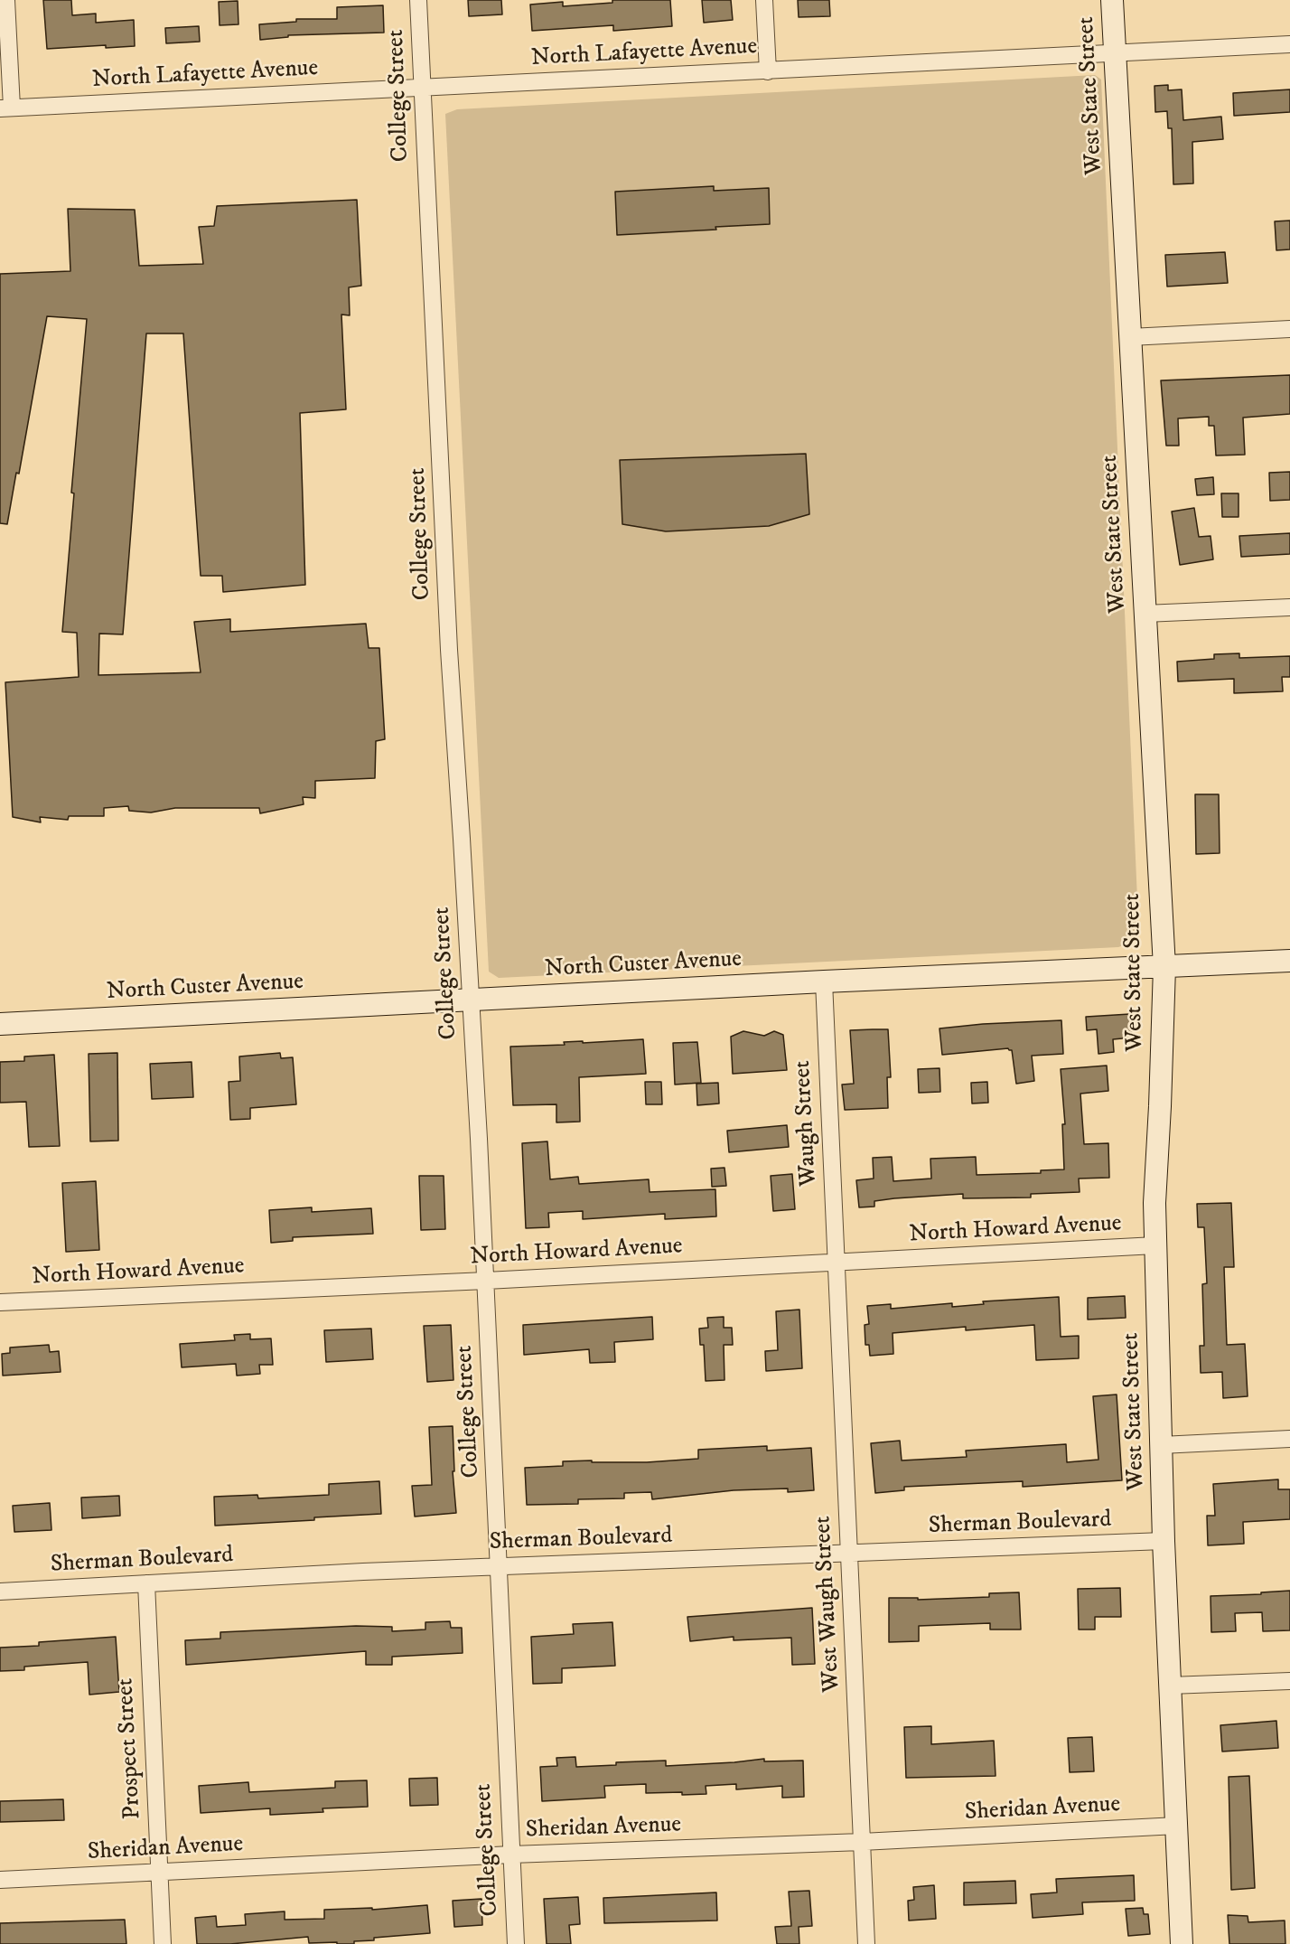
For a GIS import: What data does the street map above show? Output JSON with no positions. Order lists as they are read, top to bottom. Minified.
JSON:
{"streets":{"street":["North Lafayette Avenue","College Street","West State Street","North Custer Avenue","Waugh Street","North Howard Avenue","Sherman Boulevard","West Waugh Street","Prospect Street","Sheridan Avenue"]},"crossings":[["North Lafayette Avenue","College Street"],["North Lafayette Avenue","West State Street"],["College Street","North Custer Avenue"],["College Street","North Howard Avenue"],["College Street","Sherman Boulevard"],["College Street","Sheridan Avenue"],["West State Street","North Custer Avenue"],["West State Street","North Howard Avenue"],["West State Street","Sherman Boulevard"],["West State Street","Sheridan Avenue"],["North Custer Avenue","Waugh Street"],["Waugh Street","North Howard Avenue"],["Waugh Street","West Waugh Street"],["North Howard Avenue","West Waugh Street"],["Sherman Boulevard","West Waugh Street"],["Sherman Boulevard","Prospect Street"],["West Waugh Street","Sheridan Avenue"],["Prospect Street","Sheridan Avenue"]]}
